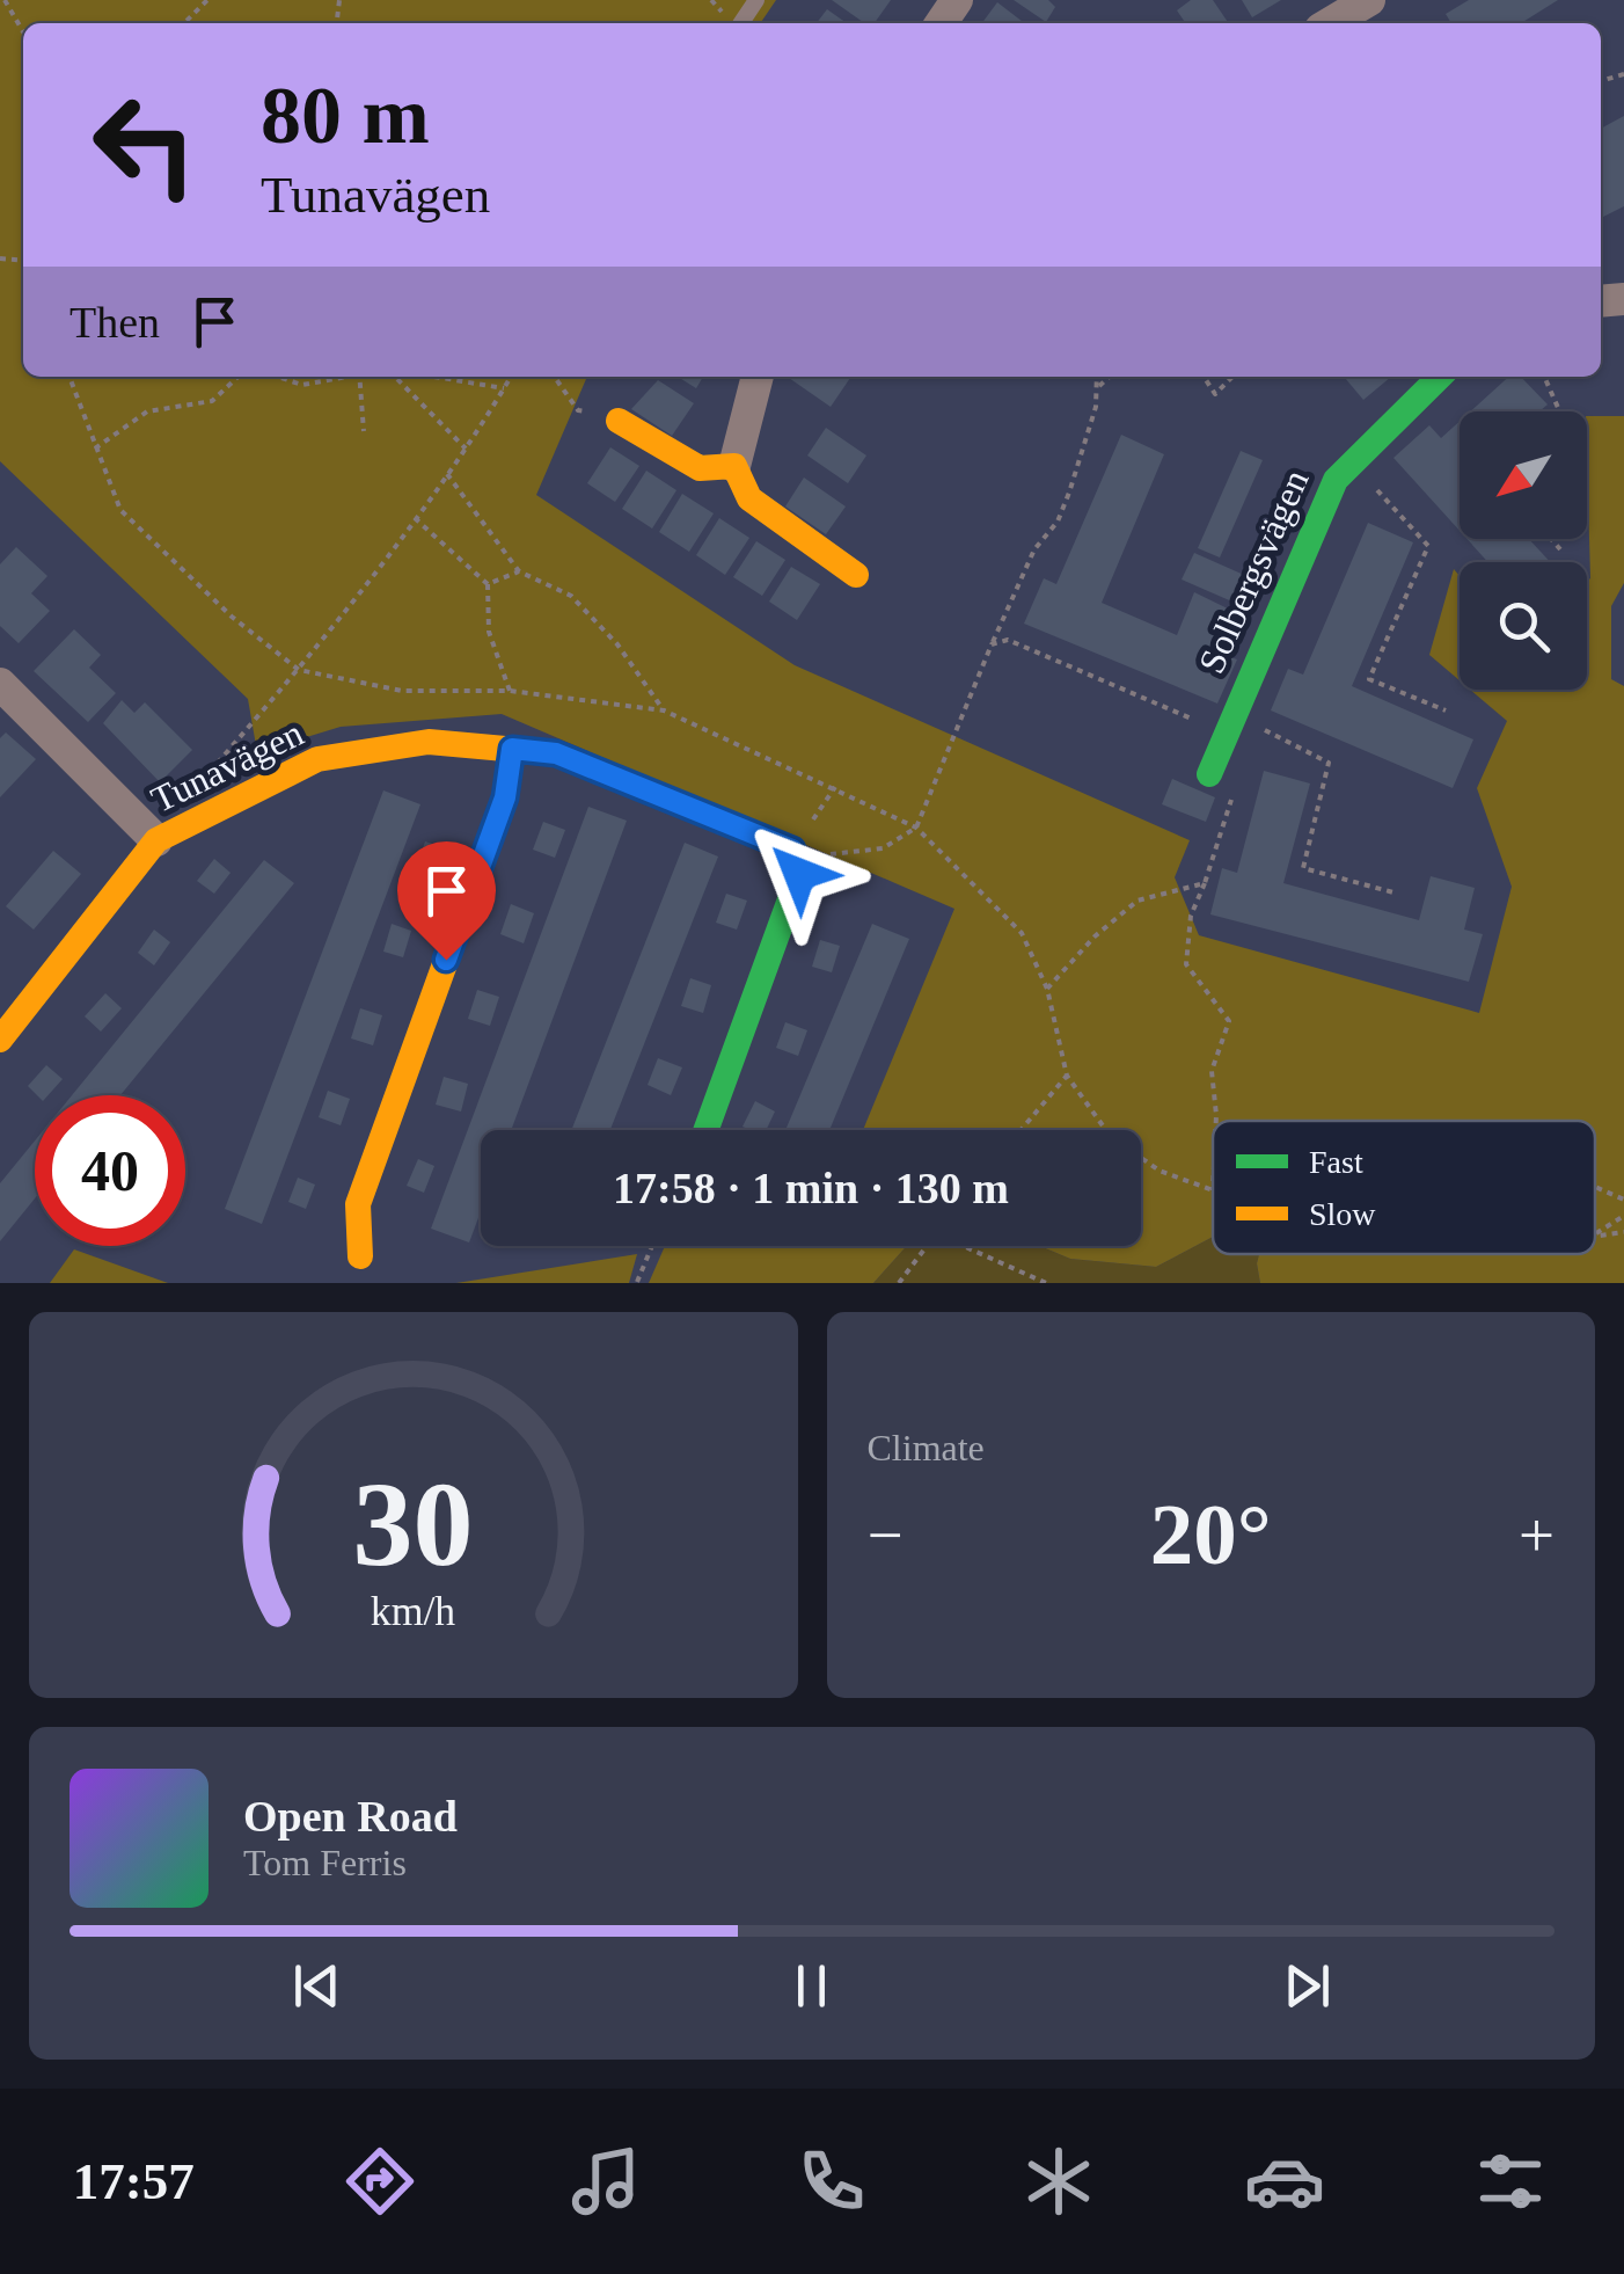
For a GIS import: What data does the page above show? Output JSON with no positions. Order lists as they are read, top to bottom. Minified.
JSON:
{"streets":{"street":["Solbergsvägen","Tunavägen"]},"legend":["Fast","Slow"],"north":"bottom left","page":{"turn":["80 m","Tunavägen"],"then":"Then","limit":"40","trip":"17:58 · 1 min · 130 m","tile":"Climate","heat":["−","20°","+"],"song":["Open Road","Tom Ferris"],"tabs":"17:57","gauge":["30","km/h"]}}
